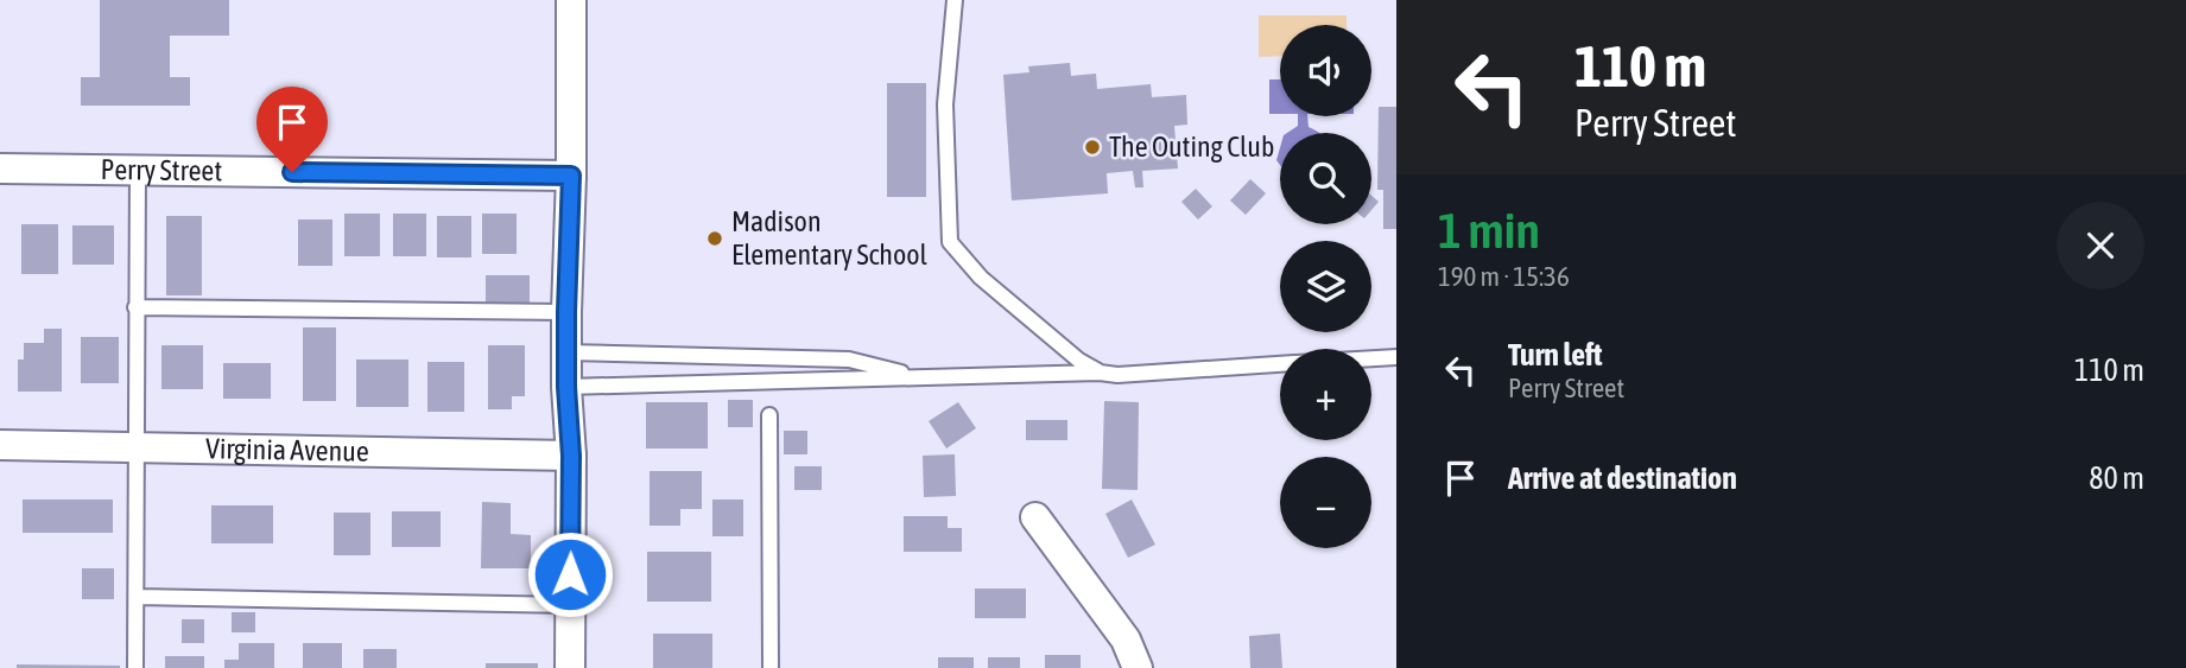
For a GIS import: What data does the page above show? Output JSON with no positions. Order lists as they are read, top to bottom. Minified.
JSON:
{"streets":{"street":["Perry Street","Virginia Avenue"]},"places":["The Outing Club","Madison Elementary School"],"page":{"turn":["110 m","Perry Street"],"map_buttons":["+","−"],"heading":["1 min","190 m · 15:36"],"list":[{"name":"Turn left","note":"Perry Street","value":"110 m"},{"name":"Arrive at destination","value":"80 m"}]}}
